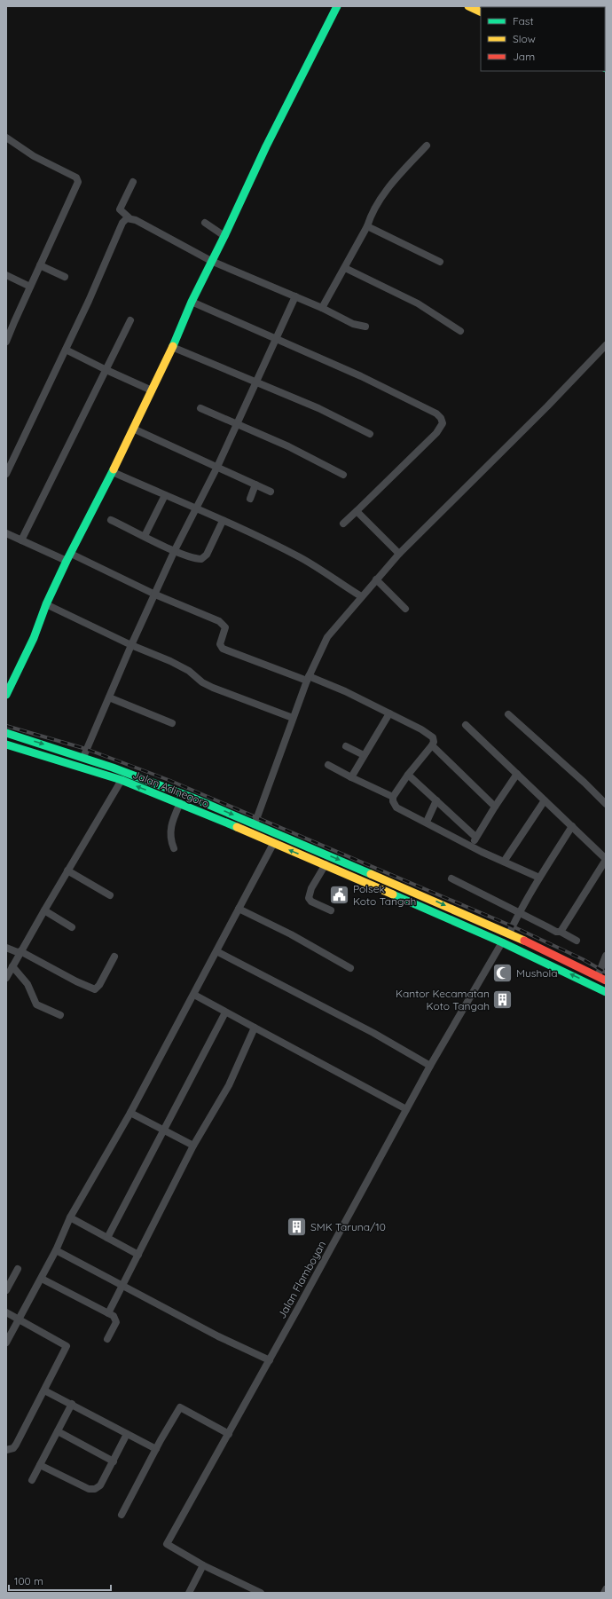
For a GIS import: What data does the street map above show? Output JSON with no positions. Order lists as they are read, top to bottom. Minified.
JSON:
{"streets":{"main road":["Jalan Adinegoro"],"street":["Jalan Flamboyan"]},"crossings":[["Jalan Adinegoro","Jalan Flamboyan"]],"places":{"public building":["Polsek Koto Tangah"],"mosque":["Mushola"],"building":["Kantor Kecamatan Koto Tangah","SMK Taruna/10"]},"legend":["Fast","Slow","Jam"],"scale_bar":"100 m"}
